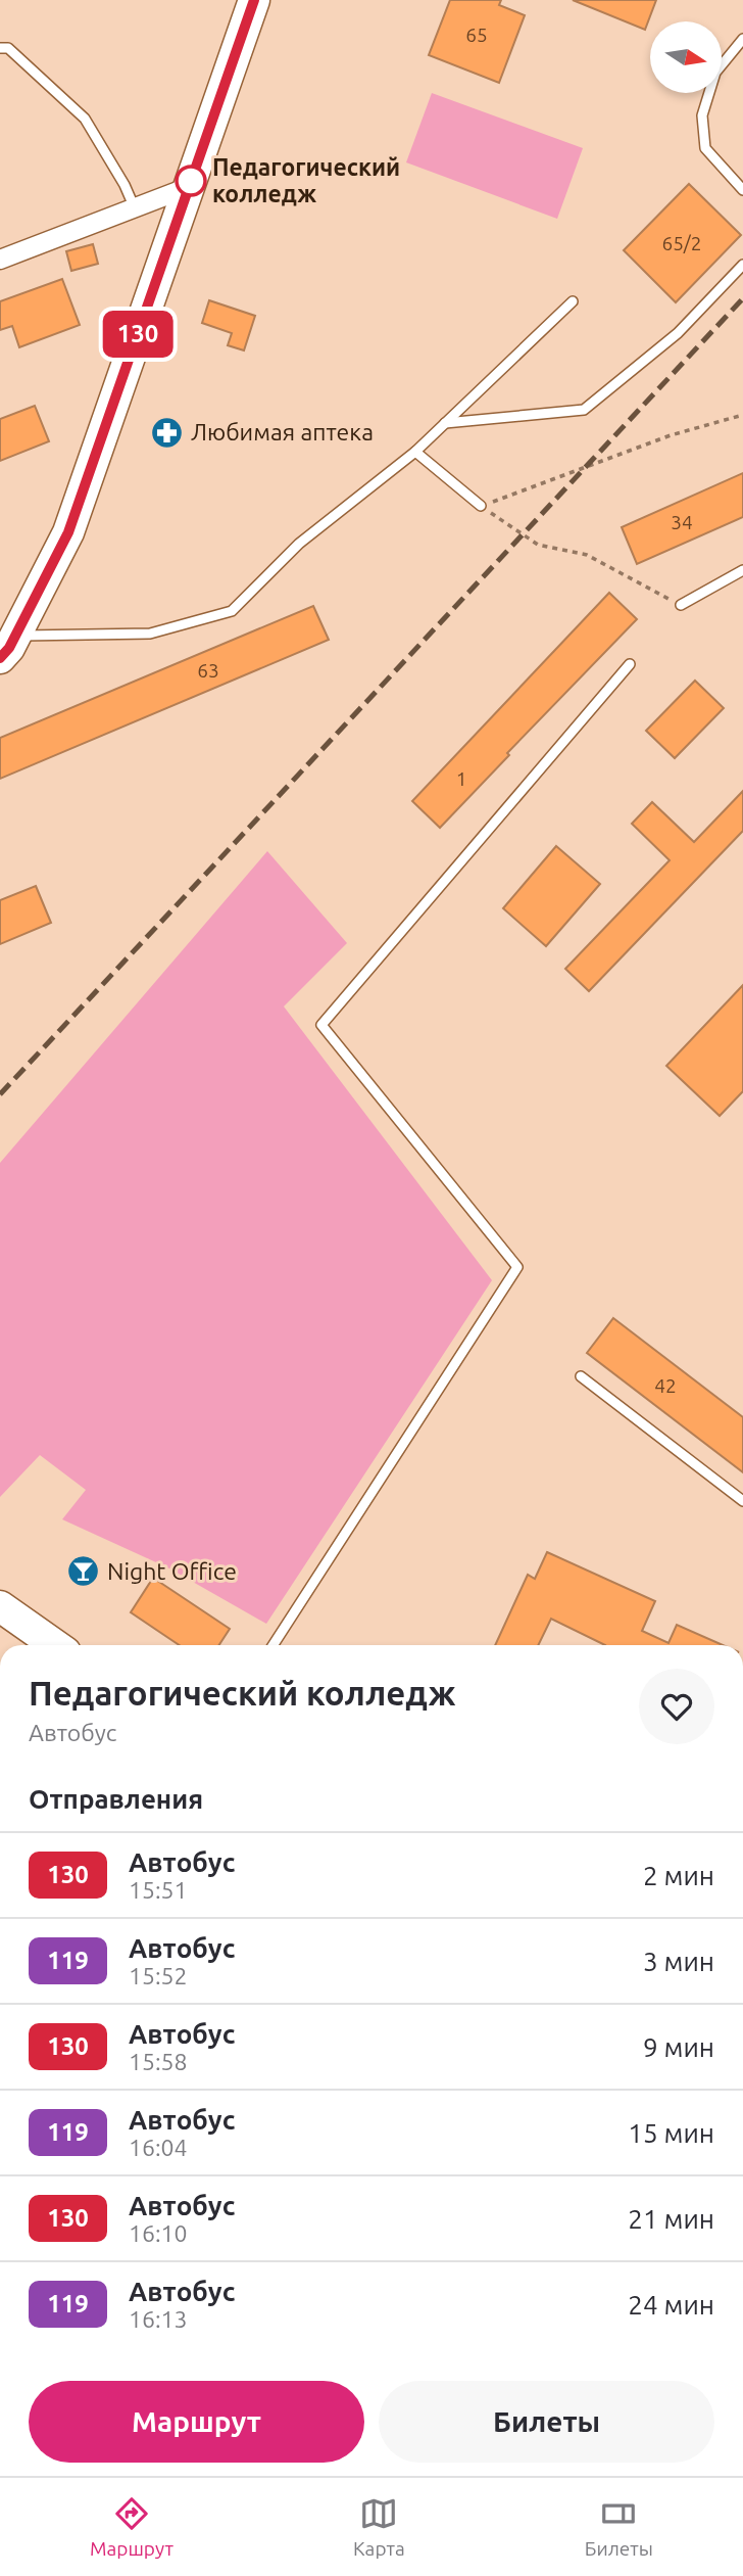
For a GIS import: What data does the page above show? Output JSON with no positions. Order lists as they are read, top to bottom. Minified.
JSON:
{"places":{"other":["Педагогический колледж"],"pharmacy":["Любимая аптека"],"bar":["Night Office"]},"lines":["bus line 130"],"house_numbers":["65","65/2","34","63","1","42"],"north":"right","page":{"on_map":"130","heading":[["Педагогический колледж","Автобус"],"Отправления"],"list":[{"mark":"130","name":"Автобус","note":"15:51","value":"2 мин"},{"mark":"119","name":"Автобус","note":"15:52","value":"3 мин"},{"mark":"130","name":"Автобус","note":"15:58","value":"9 мин"},{"mark":"119","name":"Автобус","note":"16:04","value":"15 мин"},{"mark":"130","name":"Автобус","note":"16:10","value":"21 мин"},{"mark":"119","name":"Автобус","note":"16:13","value":"24 мин"}],"buttons":["Маршрут","Билеты"],"tabs":["Маршрут","Карта","Билеты"]}}
